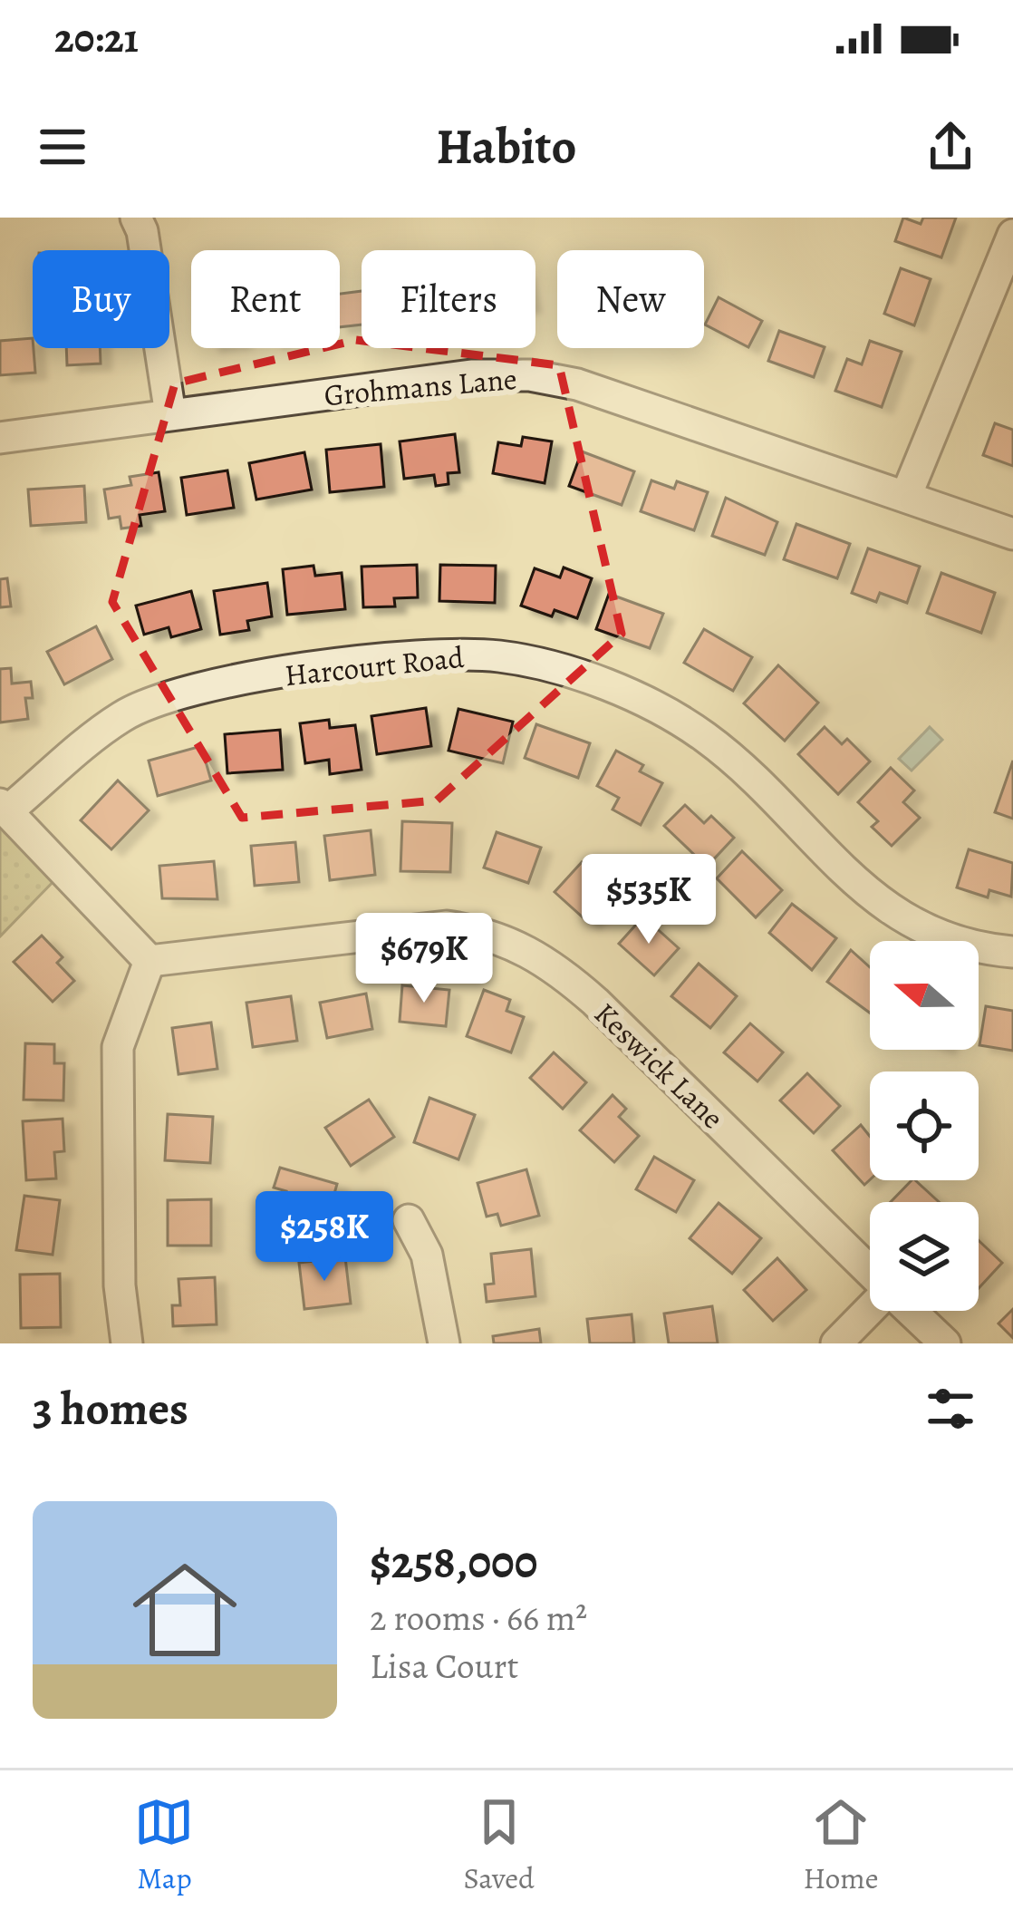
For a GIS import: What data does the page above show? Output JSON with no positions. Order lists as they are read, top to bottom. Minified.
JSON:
{"streets":{"street":["Grohmans Lane","Harcourt Road","Keswick Lane"]},"north":"left","page":{"status":"20:21","header":"Habito","chip":["Buy","Rent","Filters","New"],"price":["$535K","$679K","$258K"],"heading":"3 homes","list":[{"name":"$258,000","note":"2 rooms · 66 m² · Lisa Court"}],"tabs":["Map","Saved","Home"]}}
